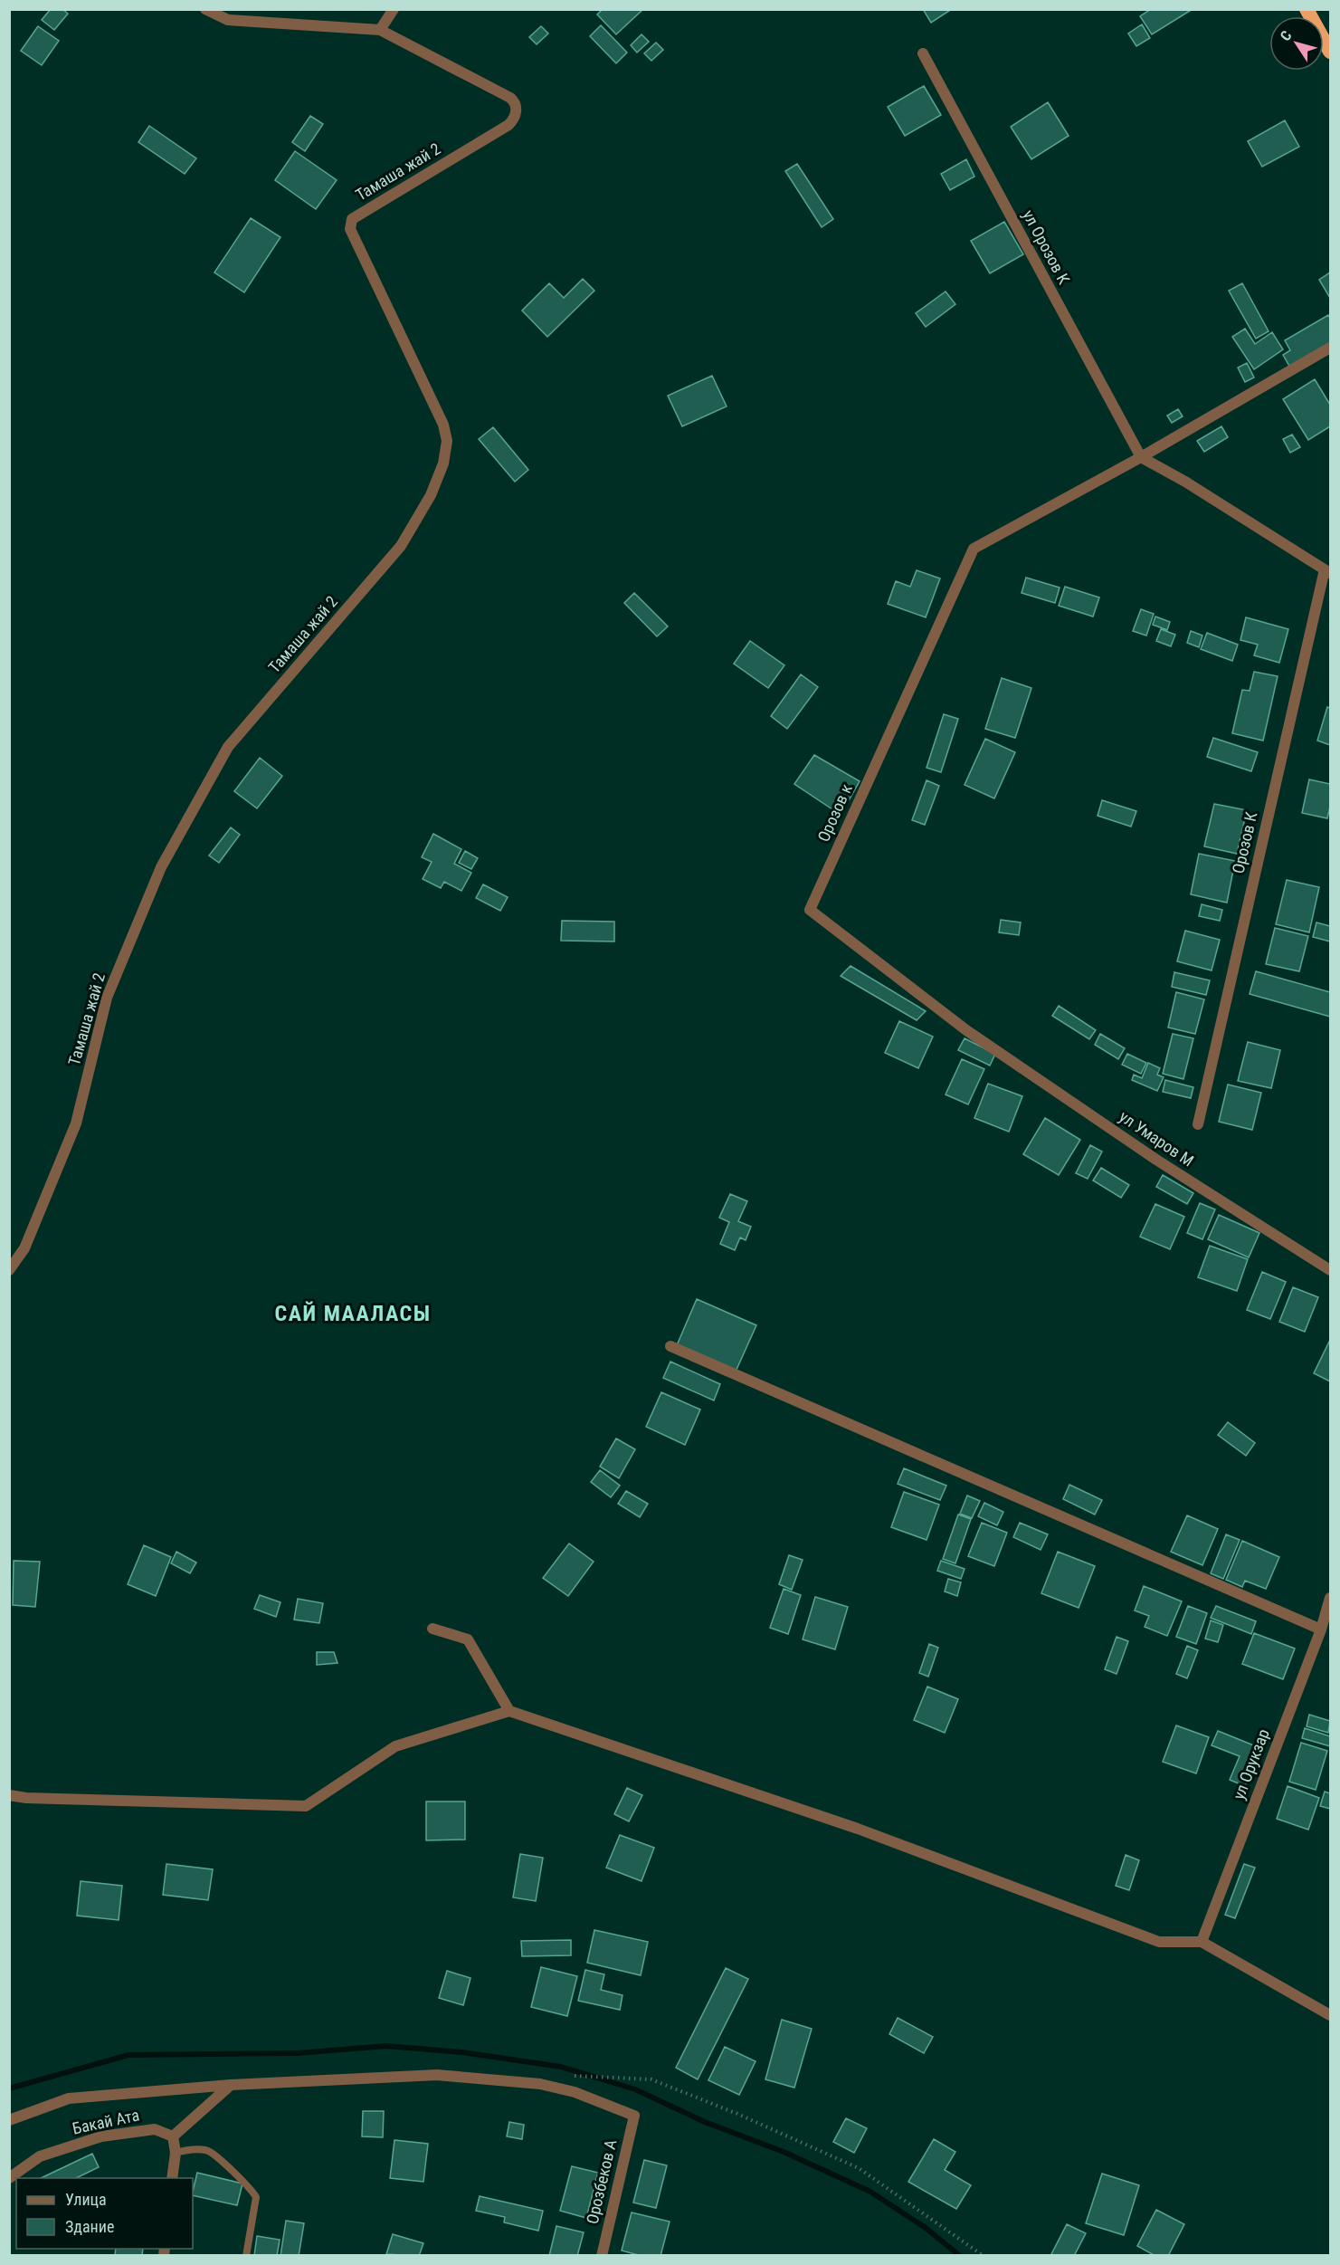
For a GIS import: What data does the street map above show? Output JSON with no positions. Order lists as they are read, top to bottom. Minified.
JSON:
{"streets":{"street":["Тамаша жай 2","ул Орозов К","Орозов к","Орозов К","ул Умаров М","ул Орукзар","Бакай Ата","Орозбеков А"]},"crossings":[["ул Орозов К","Орозов к"],["Орозов к","ул Умаров М"]],"districts":["САЙ МААЛАСЫ"],"legend":["Улица","Здание"],"north":"top left"}
